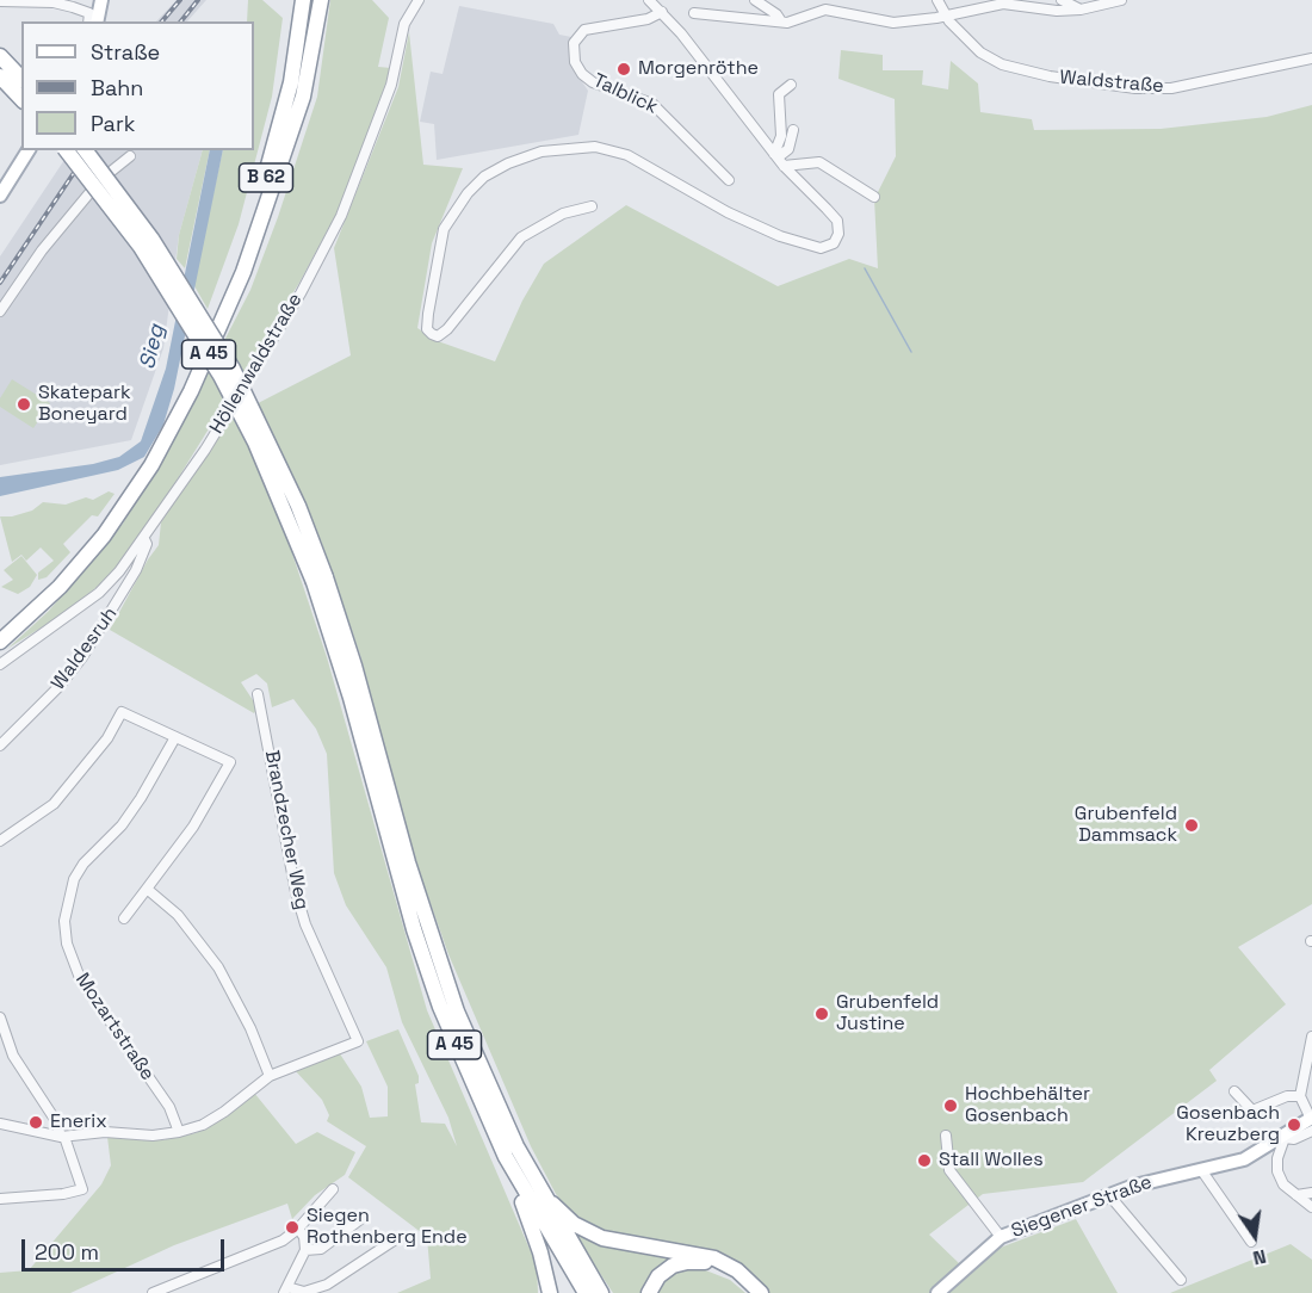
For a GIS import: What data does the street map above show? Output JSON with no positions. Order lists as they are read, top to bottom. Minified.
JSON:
{"streets":{"highway":["B 62","A 45"],"main road":["Siegener Straße"],"street":["Waldstraße","Talblick","Höllenwaldstraße","Waldesruh","Brandzecher Weg","Mozartstraße"]},"crossings":[["Höllenwaldstraße","Waldesruh"]],"water":["Sieg"],"places":["Morgenröthe","Skatepark Boneyard","Grubenfeld Dammsack","Grubenfeld Justine","Hochbehälter Gosenbach","Enerix","Gosenbach Kreuzberg","Stall Wolles","Siegen Rothenberg Ende"],"legend":["Straße","Bahn","Park"],"scale_bar":"200 m","north":"bottom"}
